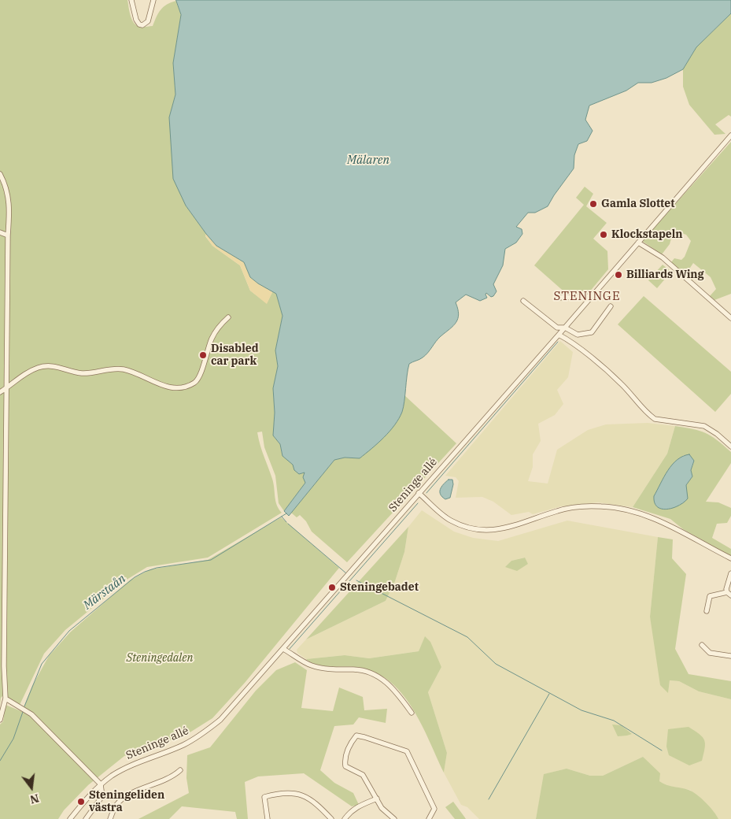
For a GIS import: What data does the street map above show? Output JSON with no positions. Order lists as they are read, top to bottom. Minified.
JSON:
{"streets":{"street":["Steninge allé"]},"districts":["STENINGE"],"water":["Mälaren","Märstaån"],"parks":["Steningedalen"],"places":["Gamla Slottet","Klockstapeln","Billiards Wing","Disabled car park","Steningebadet","Steningeliden västra"],"north":"bottom"}
